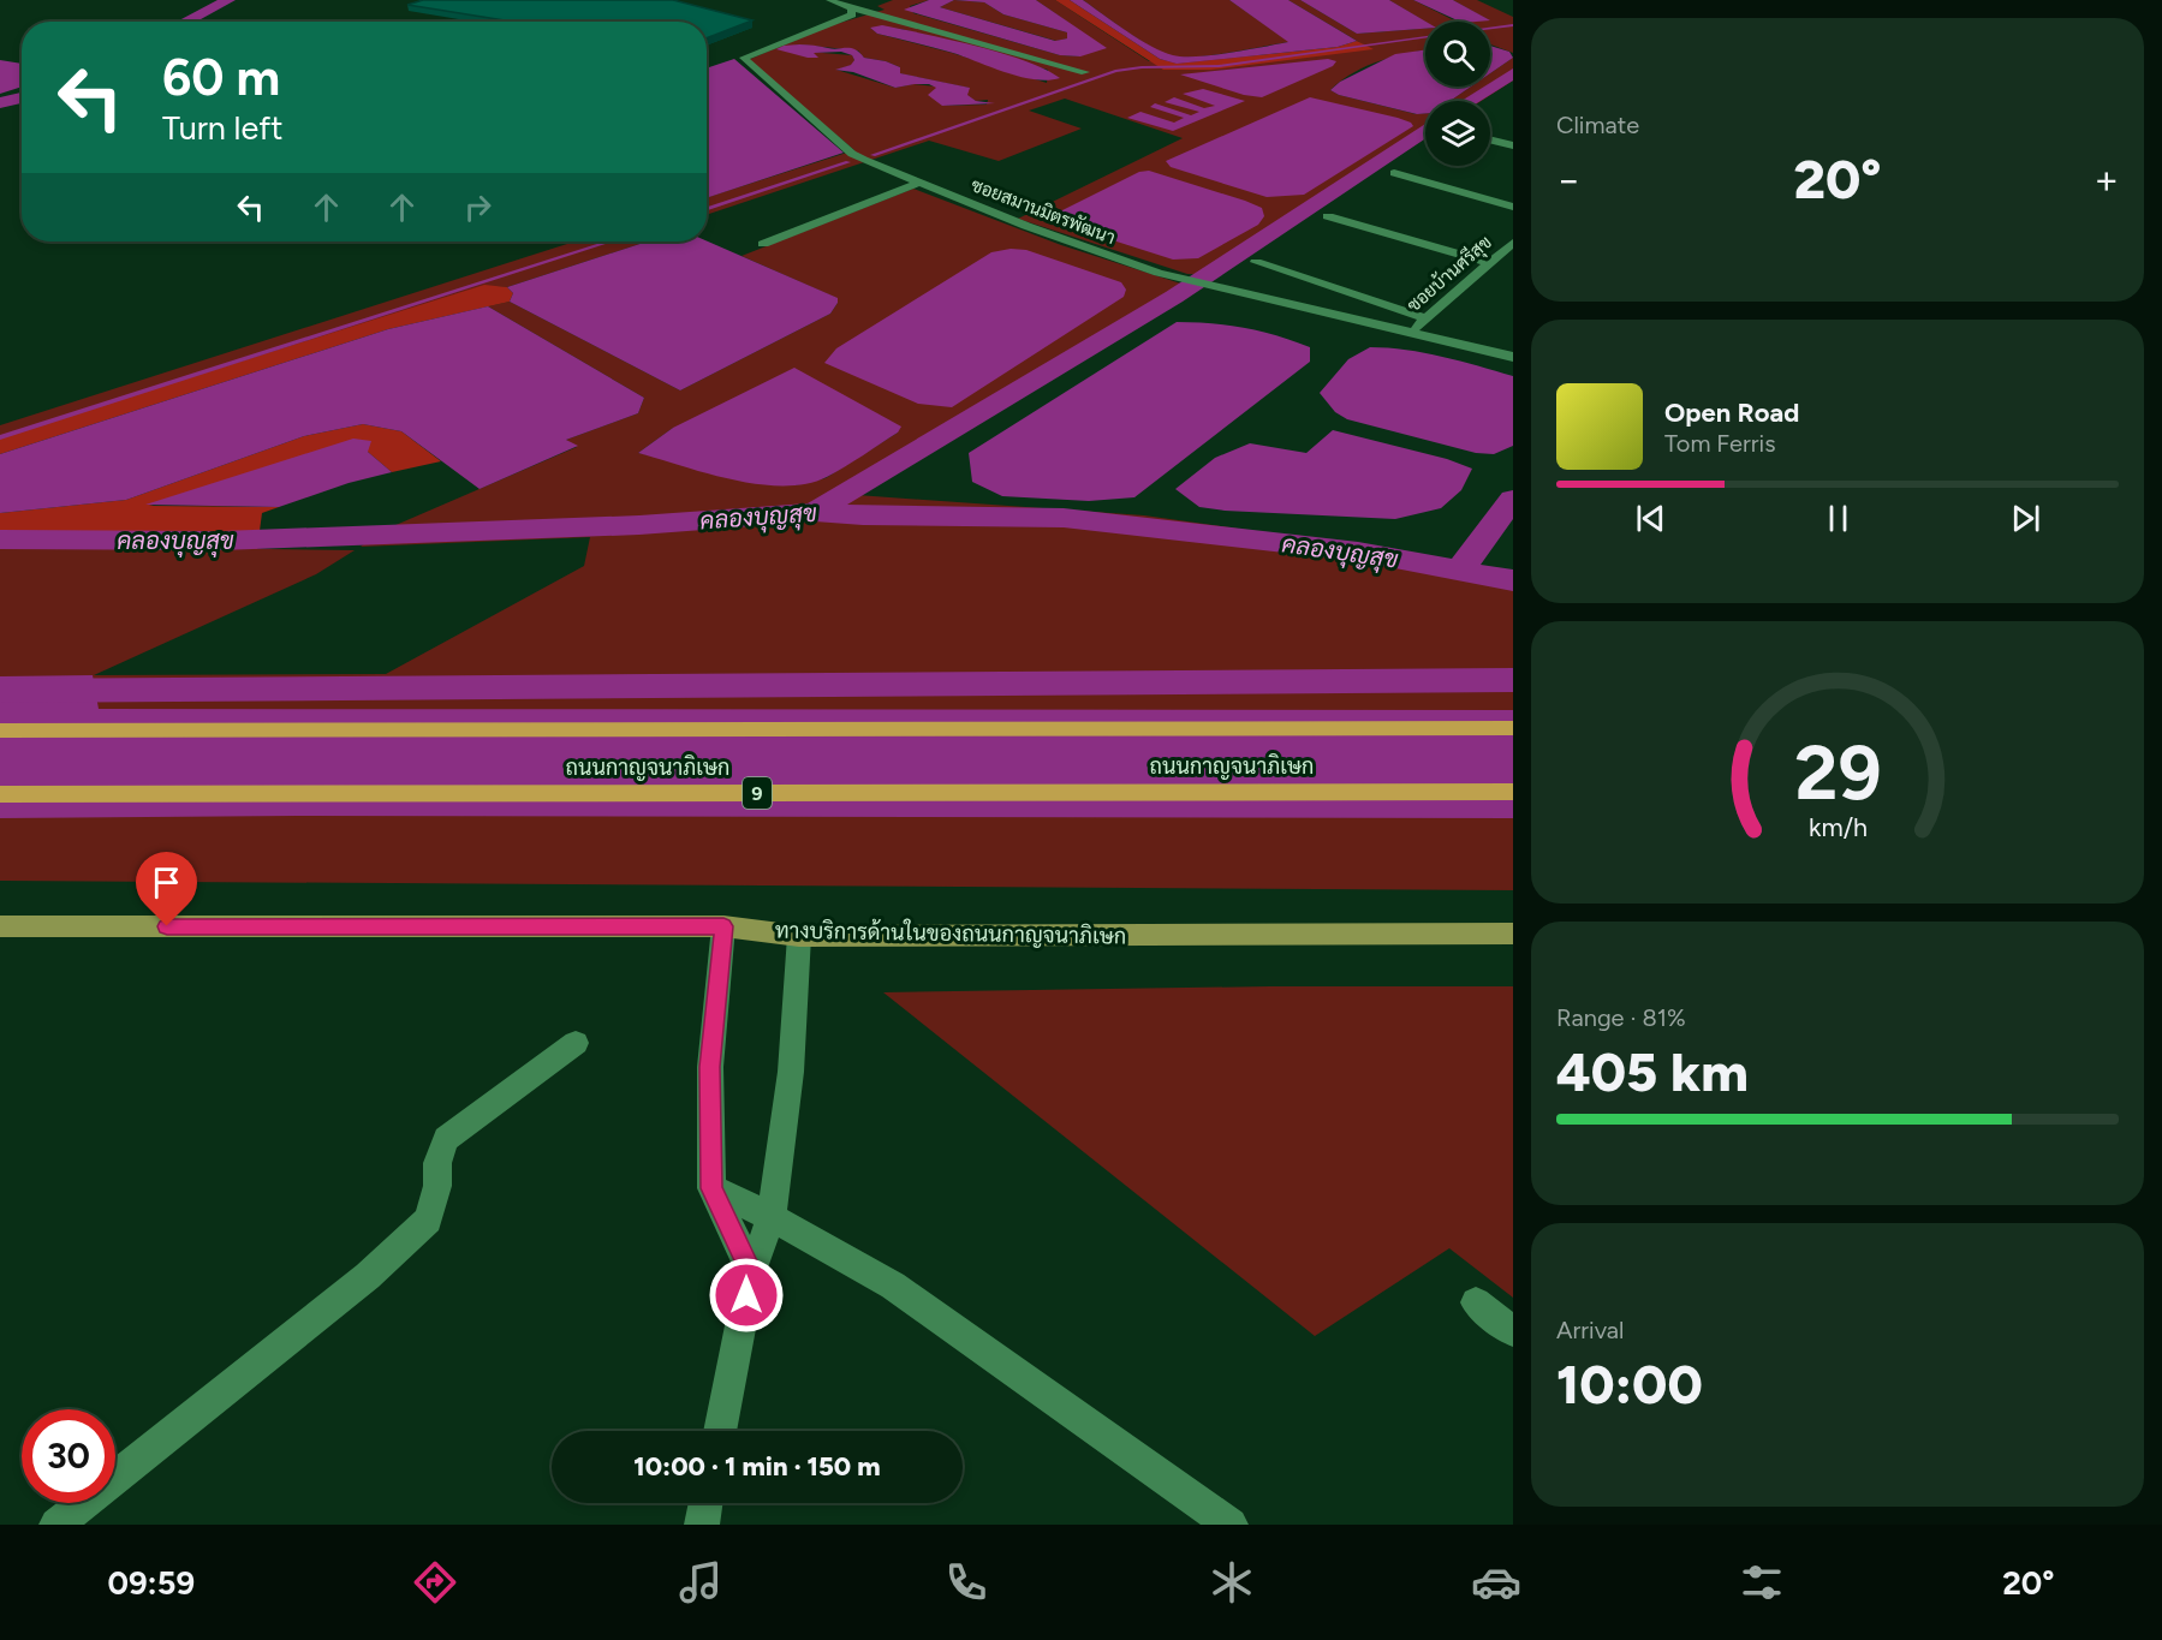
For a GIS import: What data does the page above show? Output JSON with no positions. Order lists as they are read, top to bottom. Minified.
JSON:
{"streets":{"highway":["ถนนกาญจนาภิเษก","9"],"main road":["ทางบริการด้านในของถนนกาญจนาภิเษก"],"street":["ซอยสมานมิตรพัฒนา","ซอยบ้านศรีสุข"]},"crossings":[["ซอยสมานมิตรพัฒนา","ซอยบ้านศรีสุข"]],"water":["คลองบุญสุข"],"page":{"tile":["Climate",["Range · 81%","405 km"],["Arrival","10:00"]],"turn":["60 m","Turn left"],"heat":["−","20°","+"],"song":["Open Road","Tom Ferris"],"limit":"30","trip":"10:00 · 1 min · 150 m","tabs":["09:59","20°"],"gauge":["29","km/h"]}}
